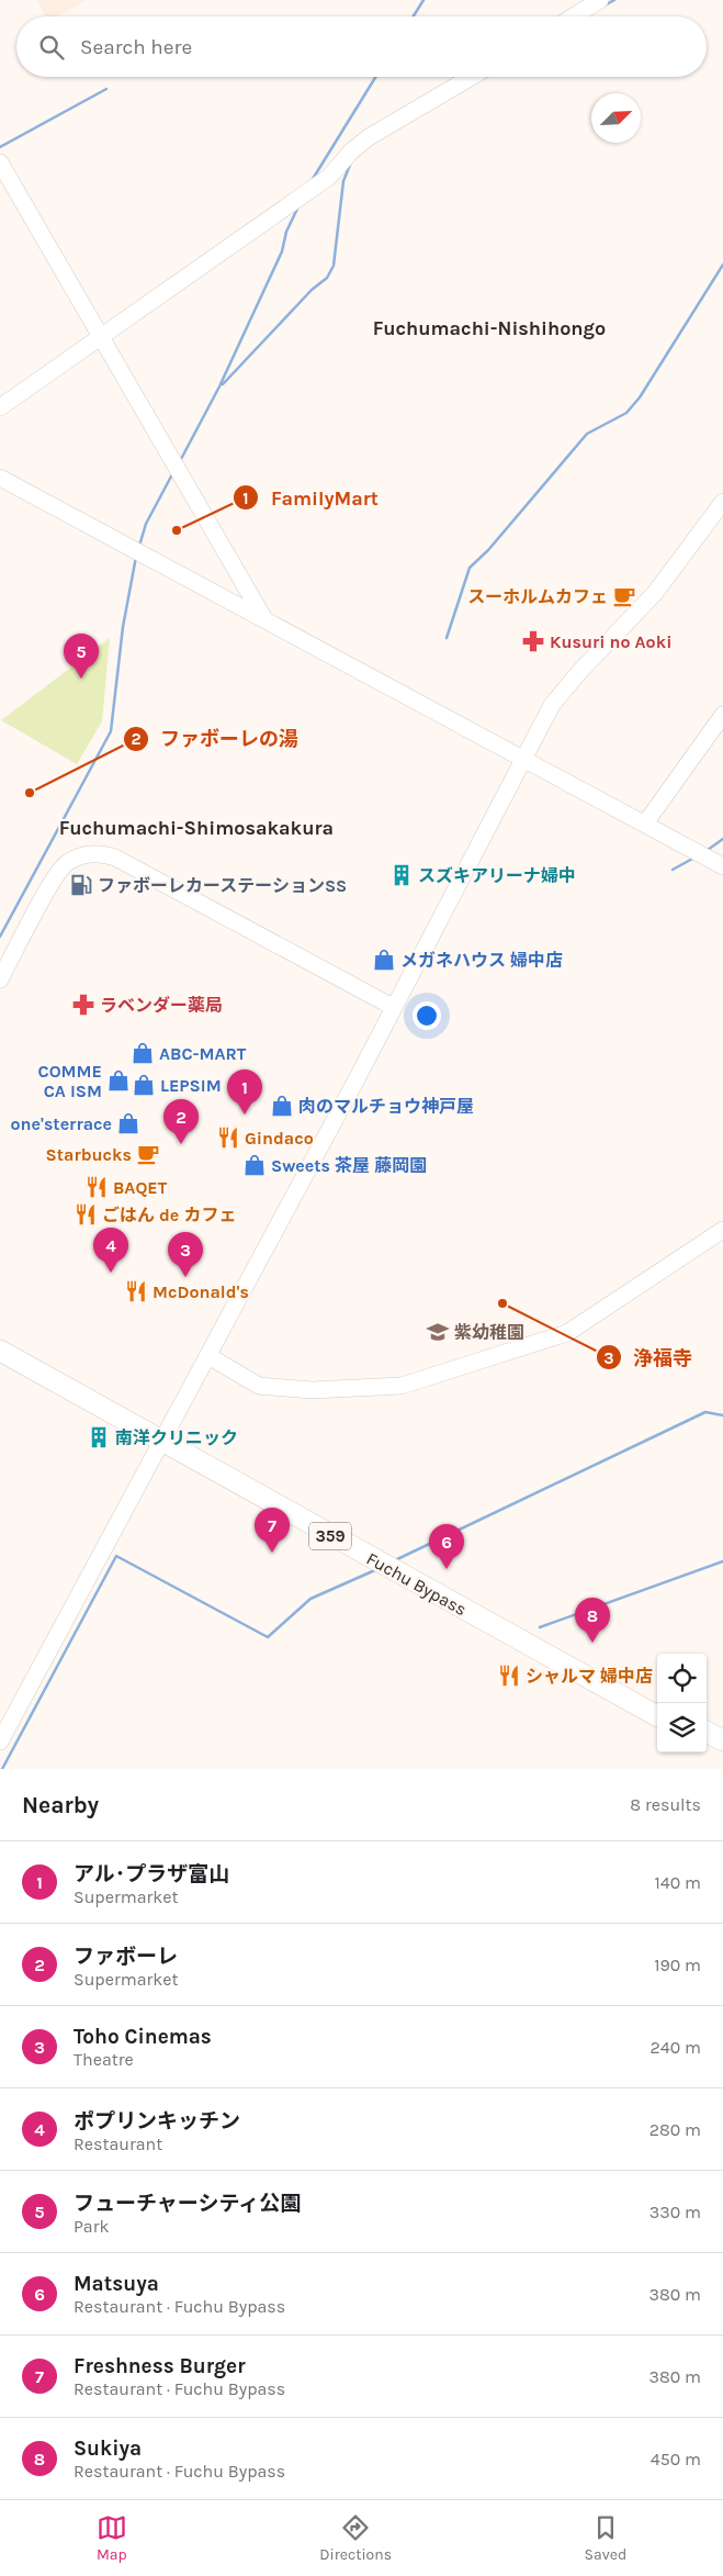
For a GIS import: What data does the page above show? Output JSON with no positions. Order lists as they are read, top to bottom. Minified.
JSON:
{"streets":{"highway":["359","Fuchu Bypass"]},"districts":["Fuchumachi-Nishihongo","Fuchumachi-Shimosakakura"],"places":{"other":["FamilyMart","ファボーレの湯","浄福寺"],"cafe":["スーホルムカフェ","Starbucks"],"pharmacy":["Kusuri no Aoki","ラベンダー薬局"],"building":["スズキアリーナ婦中","南洋クリニック"],"fuel station":["ファボーレカーステーションSS"],"shop":["メガネハウス 婦中店","ABC-MART","COMME CA ISM","LEPSIM","肉のマルチョウ神戸屋","one'sterrace","Sweets 茶屋 藤岡園"],"restaurant":["Gindaco","BAQET","ごはん de カフェ","McDonald's","シャルマ 婦中店"],"school or university":["紫幼稚園"]},"north":"top right","page":{"search":"Search here","pins":["5","1","2","4","3","7","6","8"],"heading":["Nearby","8 results"],"list":[{"mark":"1","name":"アル･プラザ富山","note":"Supermarket","value":"140 m"},{"mark":"2","name":"ファボーレ","note":"Supermarket","value":"190 m"},{"mark":"3","name":"Toho Cinemas","note":"Theatre","value":"240 m"},{"mark":"4","name":"ポプリンキッチン","note":"Restaurant","value":"280 m"},{"mark":"5","name":"フューチャーシティ公園","note":"Park","value":"330 m"},{"mark":"6","name":"Matsuya","note":"Restaurant · Fuchu Bypass","value":"380 m"},{"mark":"7","name":"Freshness Burger","note":"Restaurant · Fuchu Bypass","value":"380 m"},{"mark":"8","name":"Sukiya","note":"Restaurant · Fuchu Bypass","value":"450 m"}],"nav":["Map","Directions","Saved"]}}
